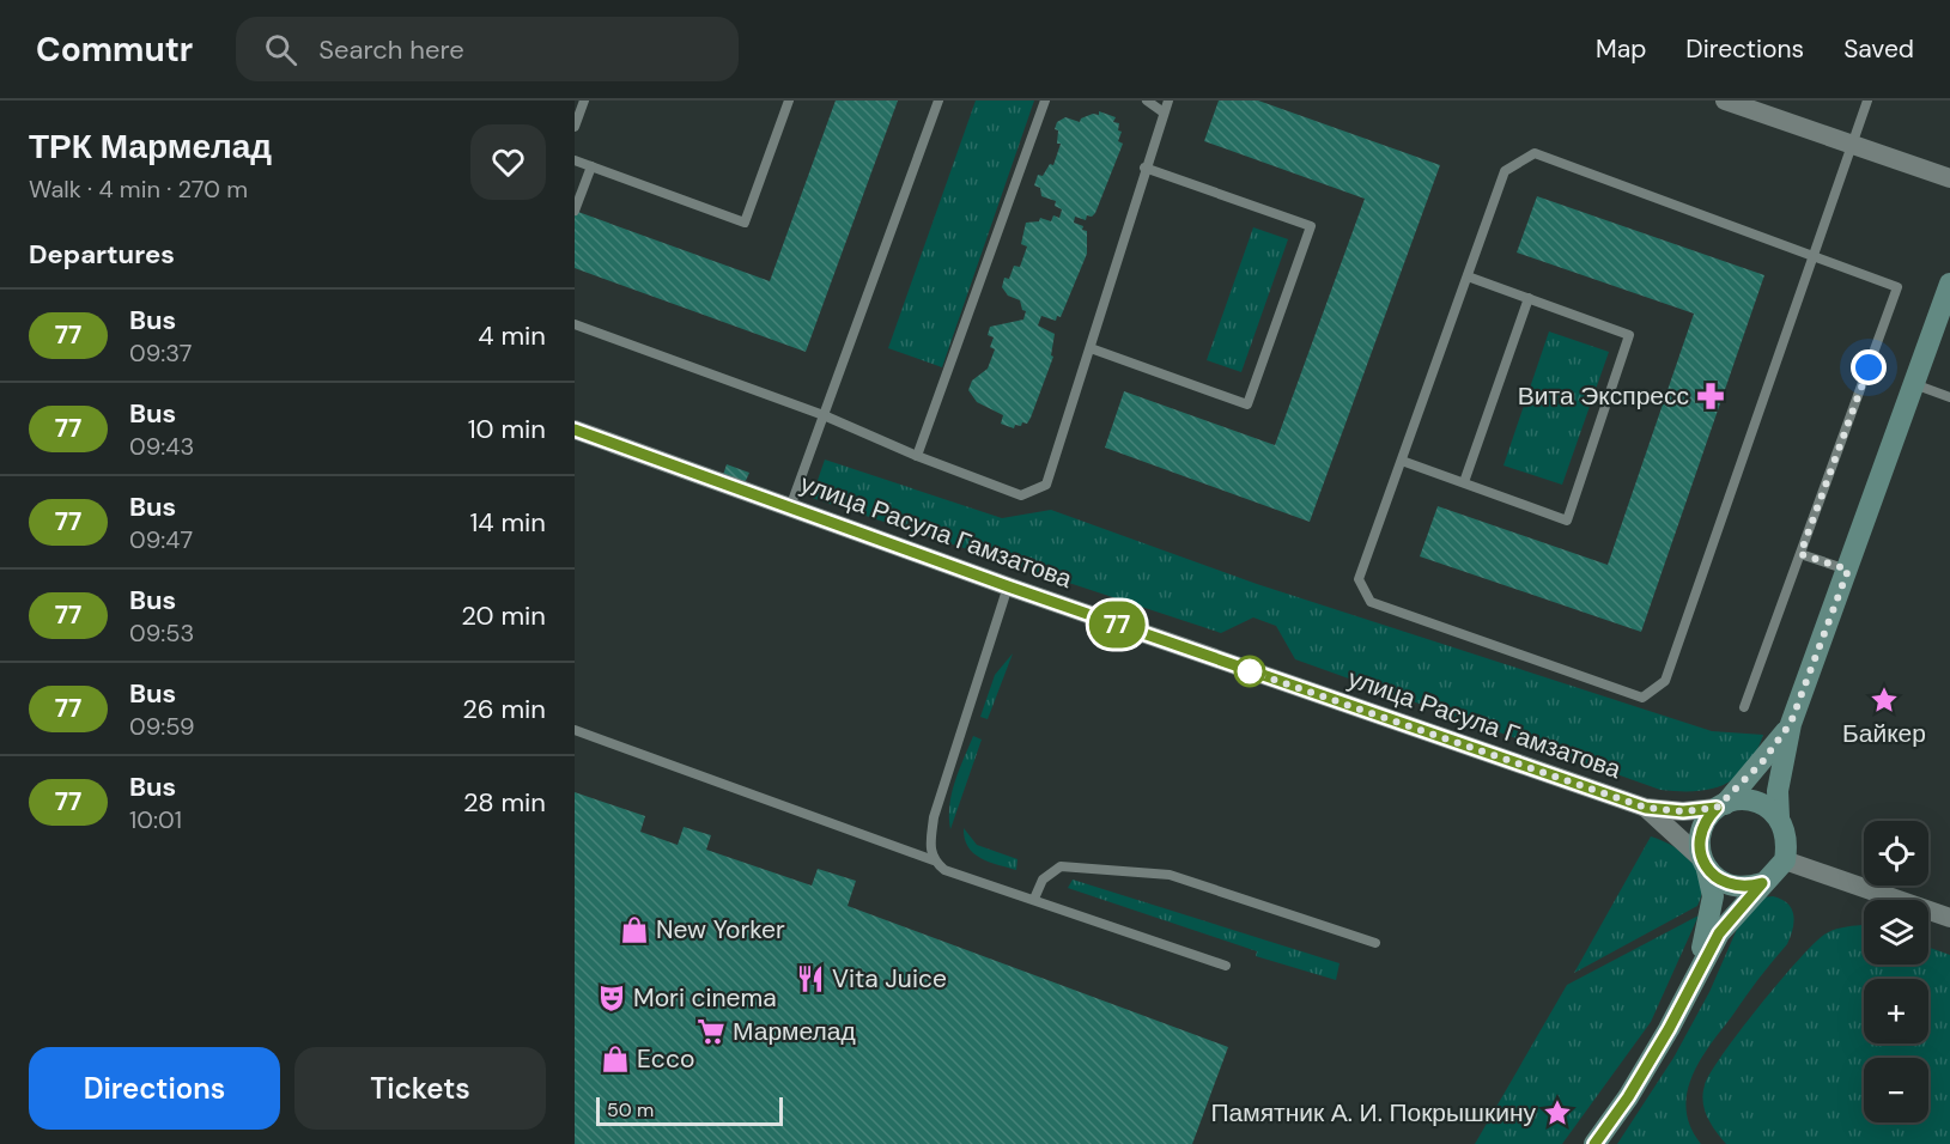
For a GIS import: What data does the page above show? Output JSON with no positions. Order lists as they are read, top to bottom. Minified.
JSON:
{"streets":{"street":["улица Расула Гамзатова"]},"places":{"pharmacy":["Вита Экспресс"],"place":["Байкер","Памятник А. И. Покрышкину"],"shop":["New Yorker","Ecco"],"restaurant":["Vita Juice"],"theatre":["Mori cinema"],"supermarket":["Мармелад"]},"lines":["bus line 77"],"scale_bar":"50 m","page":{"header":"Commutr","search":"Search here","nav":["Map","Directions","Saved"],"heading":[["ТРК Мармелад","Walk · 4 min · 270 m"],"Departures"],"on_map":"77","list":[{"mark":"77","name":"Bus","note":"09:37","value":"4 min"},{"mark":"77","name":"Bus","note":"09:43","value":"10 min"},{"mark":"77","name":"Bus","note":"09:47","value":"14 min"},{"mark":"77","name":"Bus","note":"09:53","value":"20 min"},{"mark":"77","name":"Bus","note":"09:59","value":"26 min"},{"mark":"77","name":"Bus","note":"10:01","value":"28 min"}],"map_buttons":["+","−"],"buttons":["Directions","Tickets"],"scale":"50 m"}}
